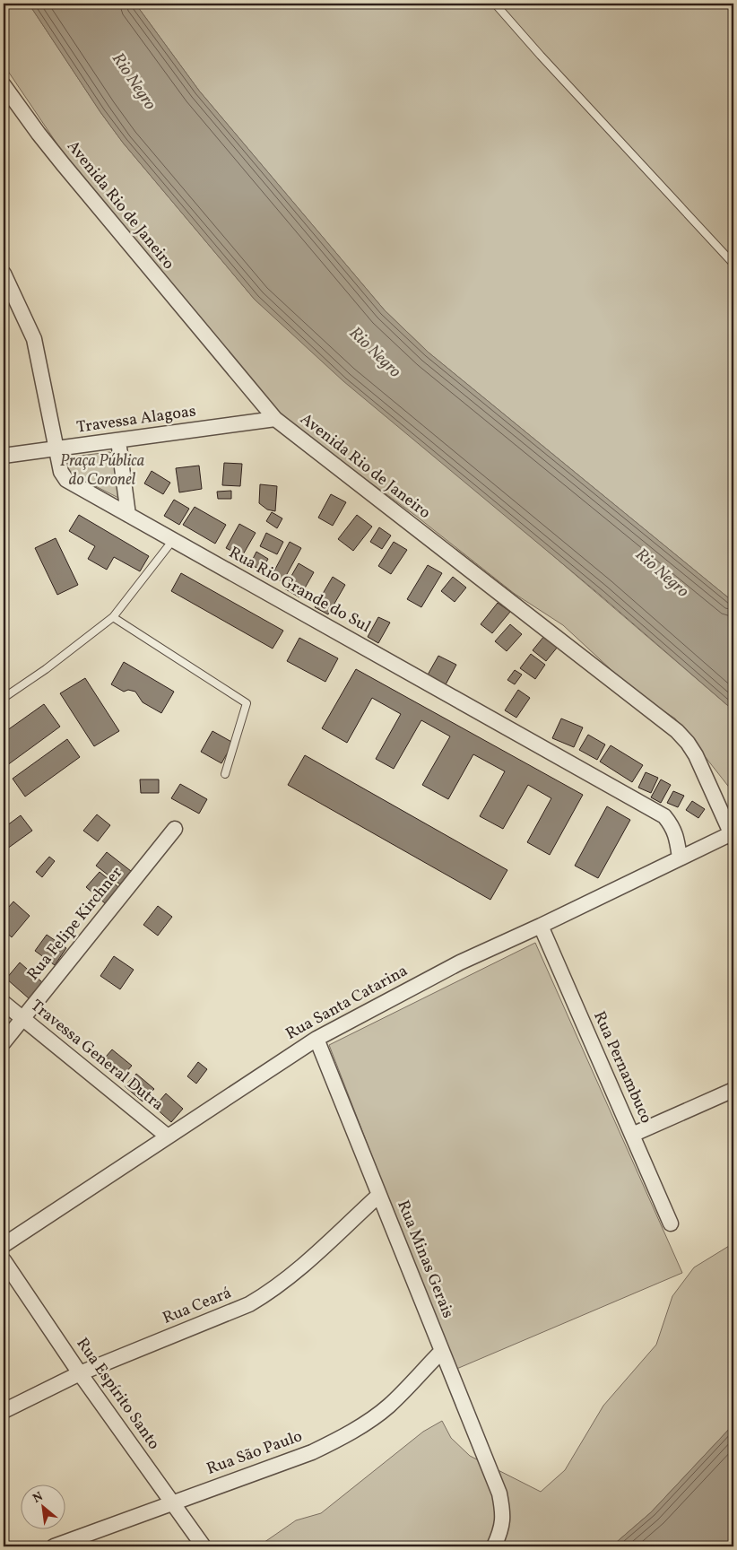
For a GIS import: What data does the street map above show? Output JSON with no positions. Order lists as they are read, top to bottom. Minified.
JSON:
{"streets":{"street":["Avenida Rio de Janeiro","Travessa Alagoas","Rua Rio Grande do Sul","Rua Felipe Kirchner","Rua Santa Catarina","Travessa General Dutra","Rua Pernambuco","Rua Minas Gerais","Rua Ceará","Rua Espírito Santo","Rua São Paulo"]},"crossings":[["Avenida Rio de Janeiro","Travessa Alagoas"],["Avenida Rio de Janeiro","Rua Santa Catarina"],["Travessa Alagoas","Rua Rio Grande do Sul"],["Rua Rio Grande do Sul","Rua Santa Catarina"],["Rua Felipe Kirchner","Travessa General Dutra"],["Rua Santa Catarina","Travessa General Dutra"],["Rua Santa Catarina","Rua Pernambuco"],["Rua Santa Catarina","Rua Minas Gerais"],["Rua Minas Gerais","Rua Ceará"],["Rua Minas Gerais","Rua São Paulo"],["Rua Ceará","Rua Espírito Santo"],["Rua Espírito Santo","Rua São Paulo"]],"water":["Rio Negro"],"parks":["Praça Pública do Coronel"],"north":"top left"}
